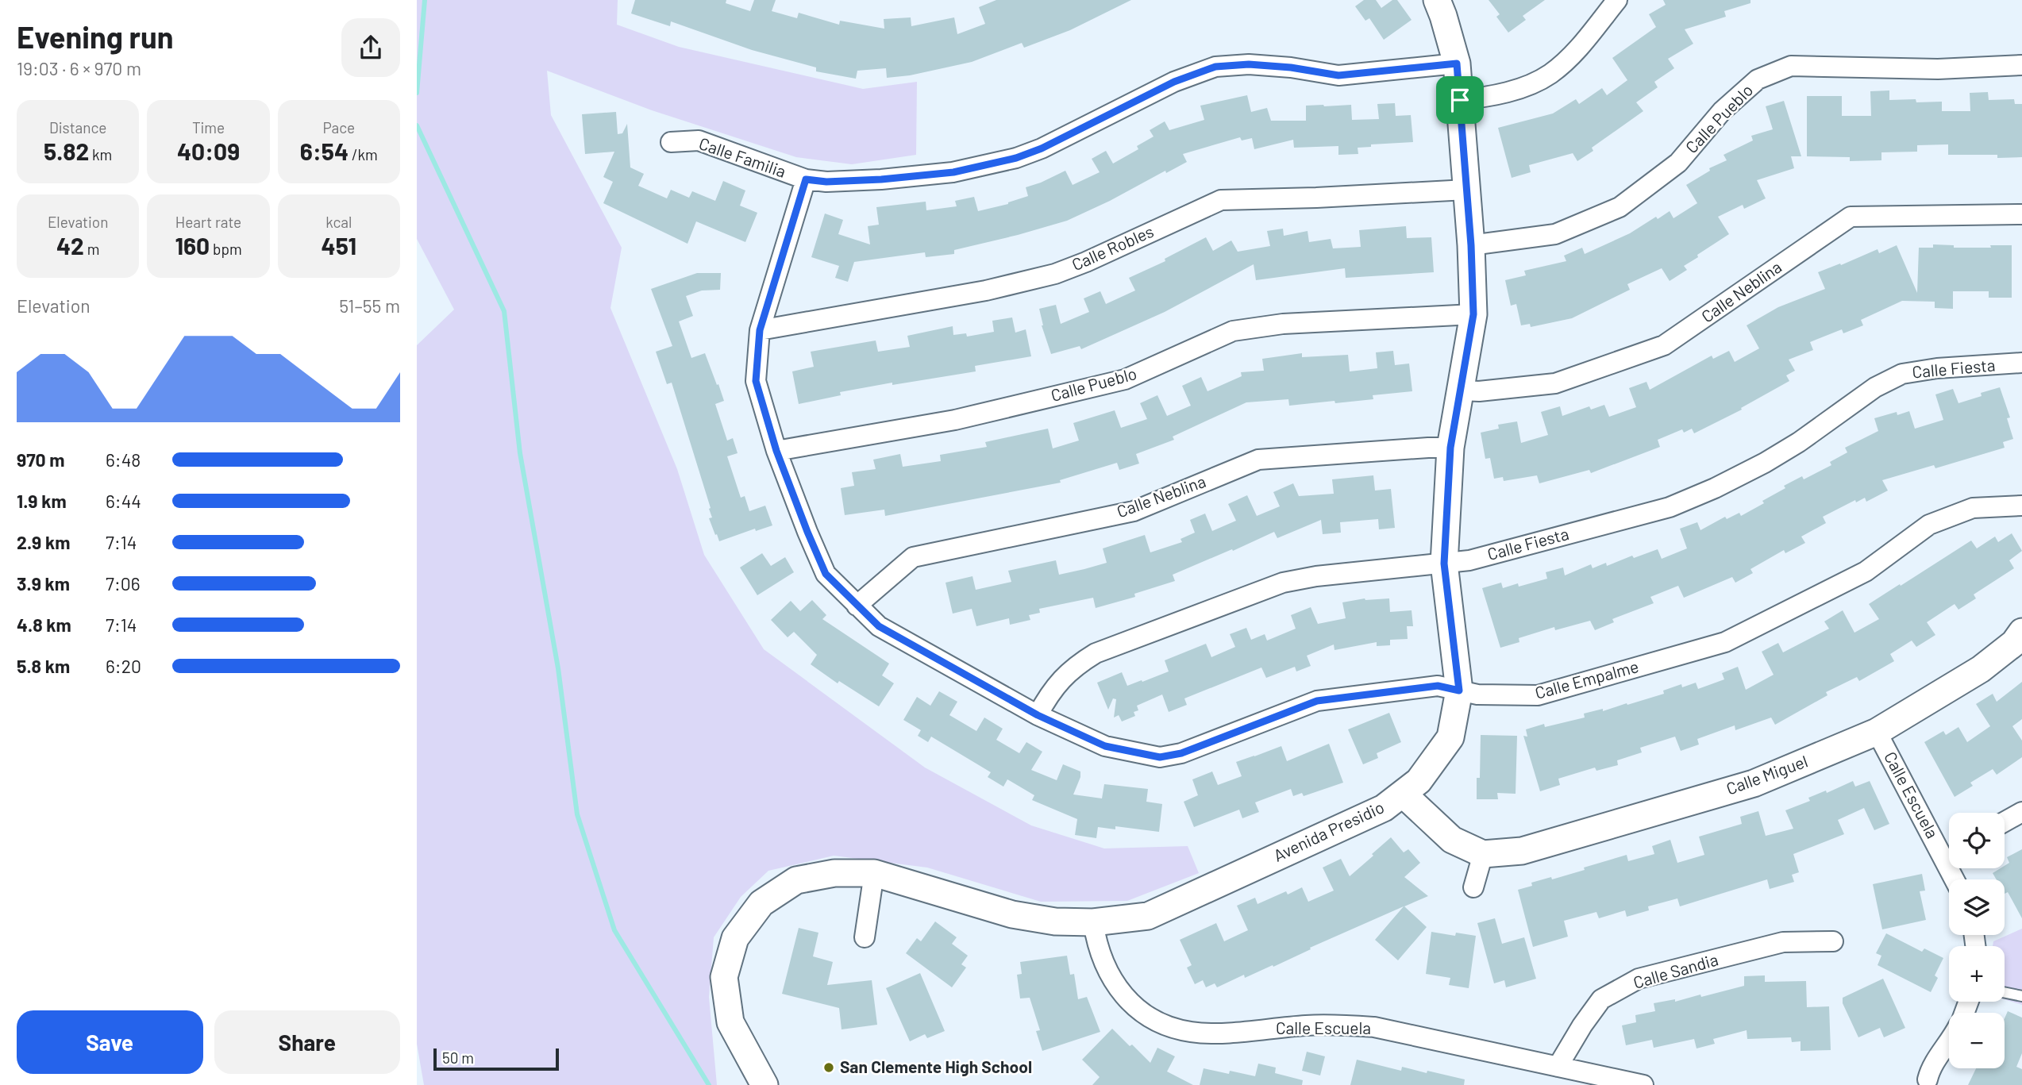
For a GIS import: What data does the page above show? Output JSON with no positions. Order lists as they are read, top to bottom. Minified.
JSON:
{"streets":{"street":["Calle Pueblo","Calle Familia","Calle Robles","Calle Neblina","Calle Fiesta","Calle Empalme","Calle Miguel","Calle Escuela","Avenida Presidio","Calle Sandia"]},"crossings":[["Calle Pueblo","Calle Empalme"],["Calle Pueblo","Avenida Presidio"],["Calle Familia","Calle Empalme"],["Calle Familia","Avenida Presidio"],["Calle Robles","Calle Empalme"],["Calle Robles","Avenida Presidio"],["Calle Neblina","Calle Empalme"],["Calle Neblina","Avenida Presidio"],["Calle Fiesta","Calle Empalme"],["Calle Fiesta","Avenida Presidio"],["Calle Empalme","Avenida Presidio"],["Calle Miguel","Calle Escuela"],["Calle Miguel","Avenida Presidio"],["Calle Escuela","Avenida Presidio"],["Calle Escuela","Calle Sandia"]],"places":["San Clemente High School"],"scale_bar":"50 m","page":{"heading":["Evening run","19:03 · 6 × 970 m"],"stats":[["Distance","5.82 km"],["Time","40:09"],["Pace","6:54 /km"],["Elevation","42 m"],["Heart rate","160 bpm"],["kcal","451"]],"chart":["Elevation","51–55 m"],"list":[{"name":"970 m","note":"6:48"},{"name":"1.9 km","note":"6:44"},{"name":"2.9 km","note":"7:14"},{"name":"3.9 km","note":"7:06"},{"name":"4.8 km","note":"7:14"},{"name":"5.8 km","note":"6:20"}],"map_buttons":["+","−"],"buttons":["Save","Share"],"scale":"50 m"}}
